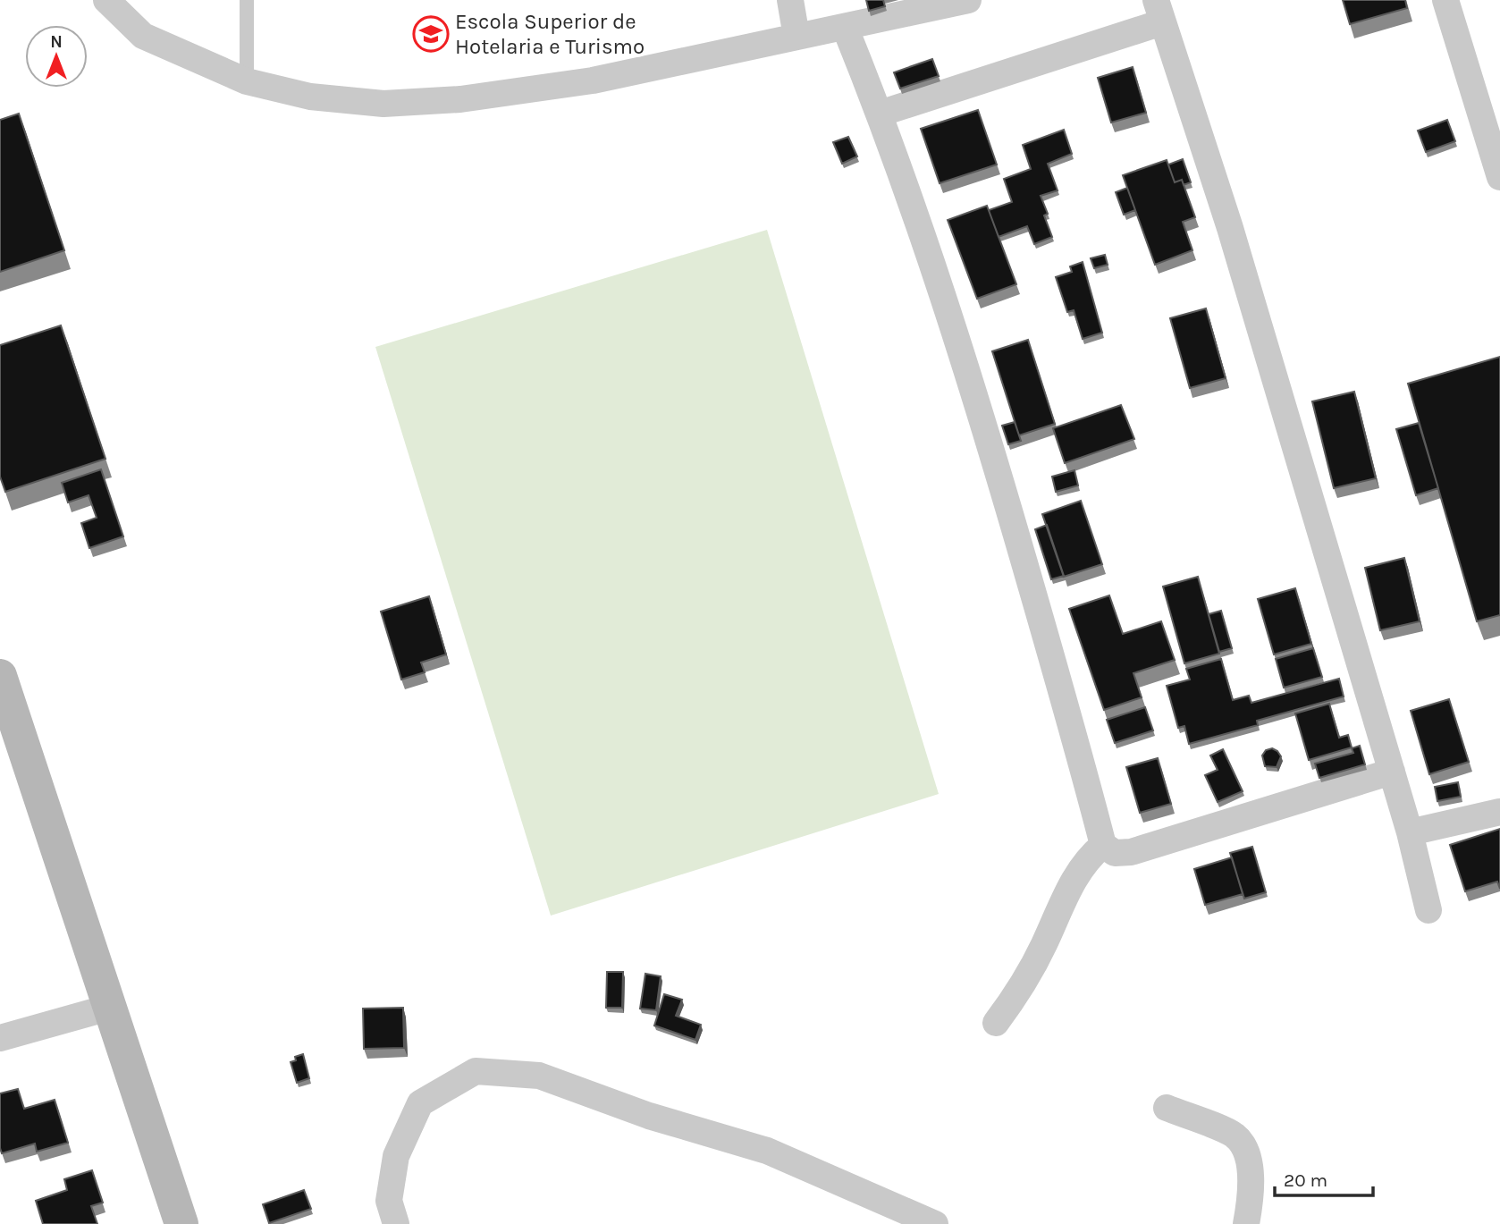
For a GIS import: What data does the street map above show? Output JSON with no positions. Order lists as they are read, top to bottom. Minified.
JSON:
{"places":{"school or university":["Escola Superior de Hotelaria e Turismo"]},"scale_bar":"20 m","north":"top"}
